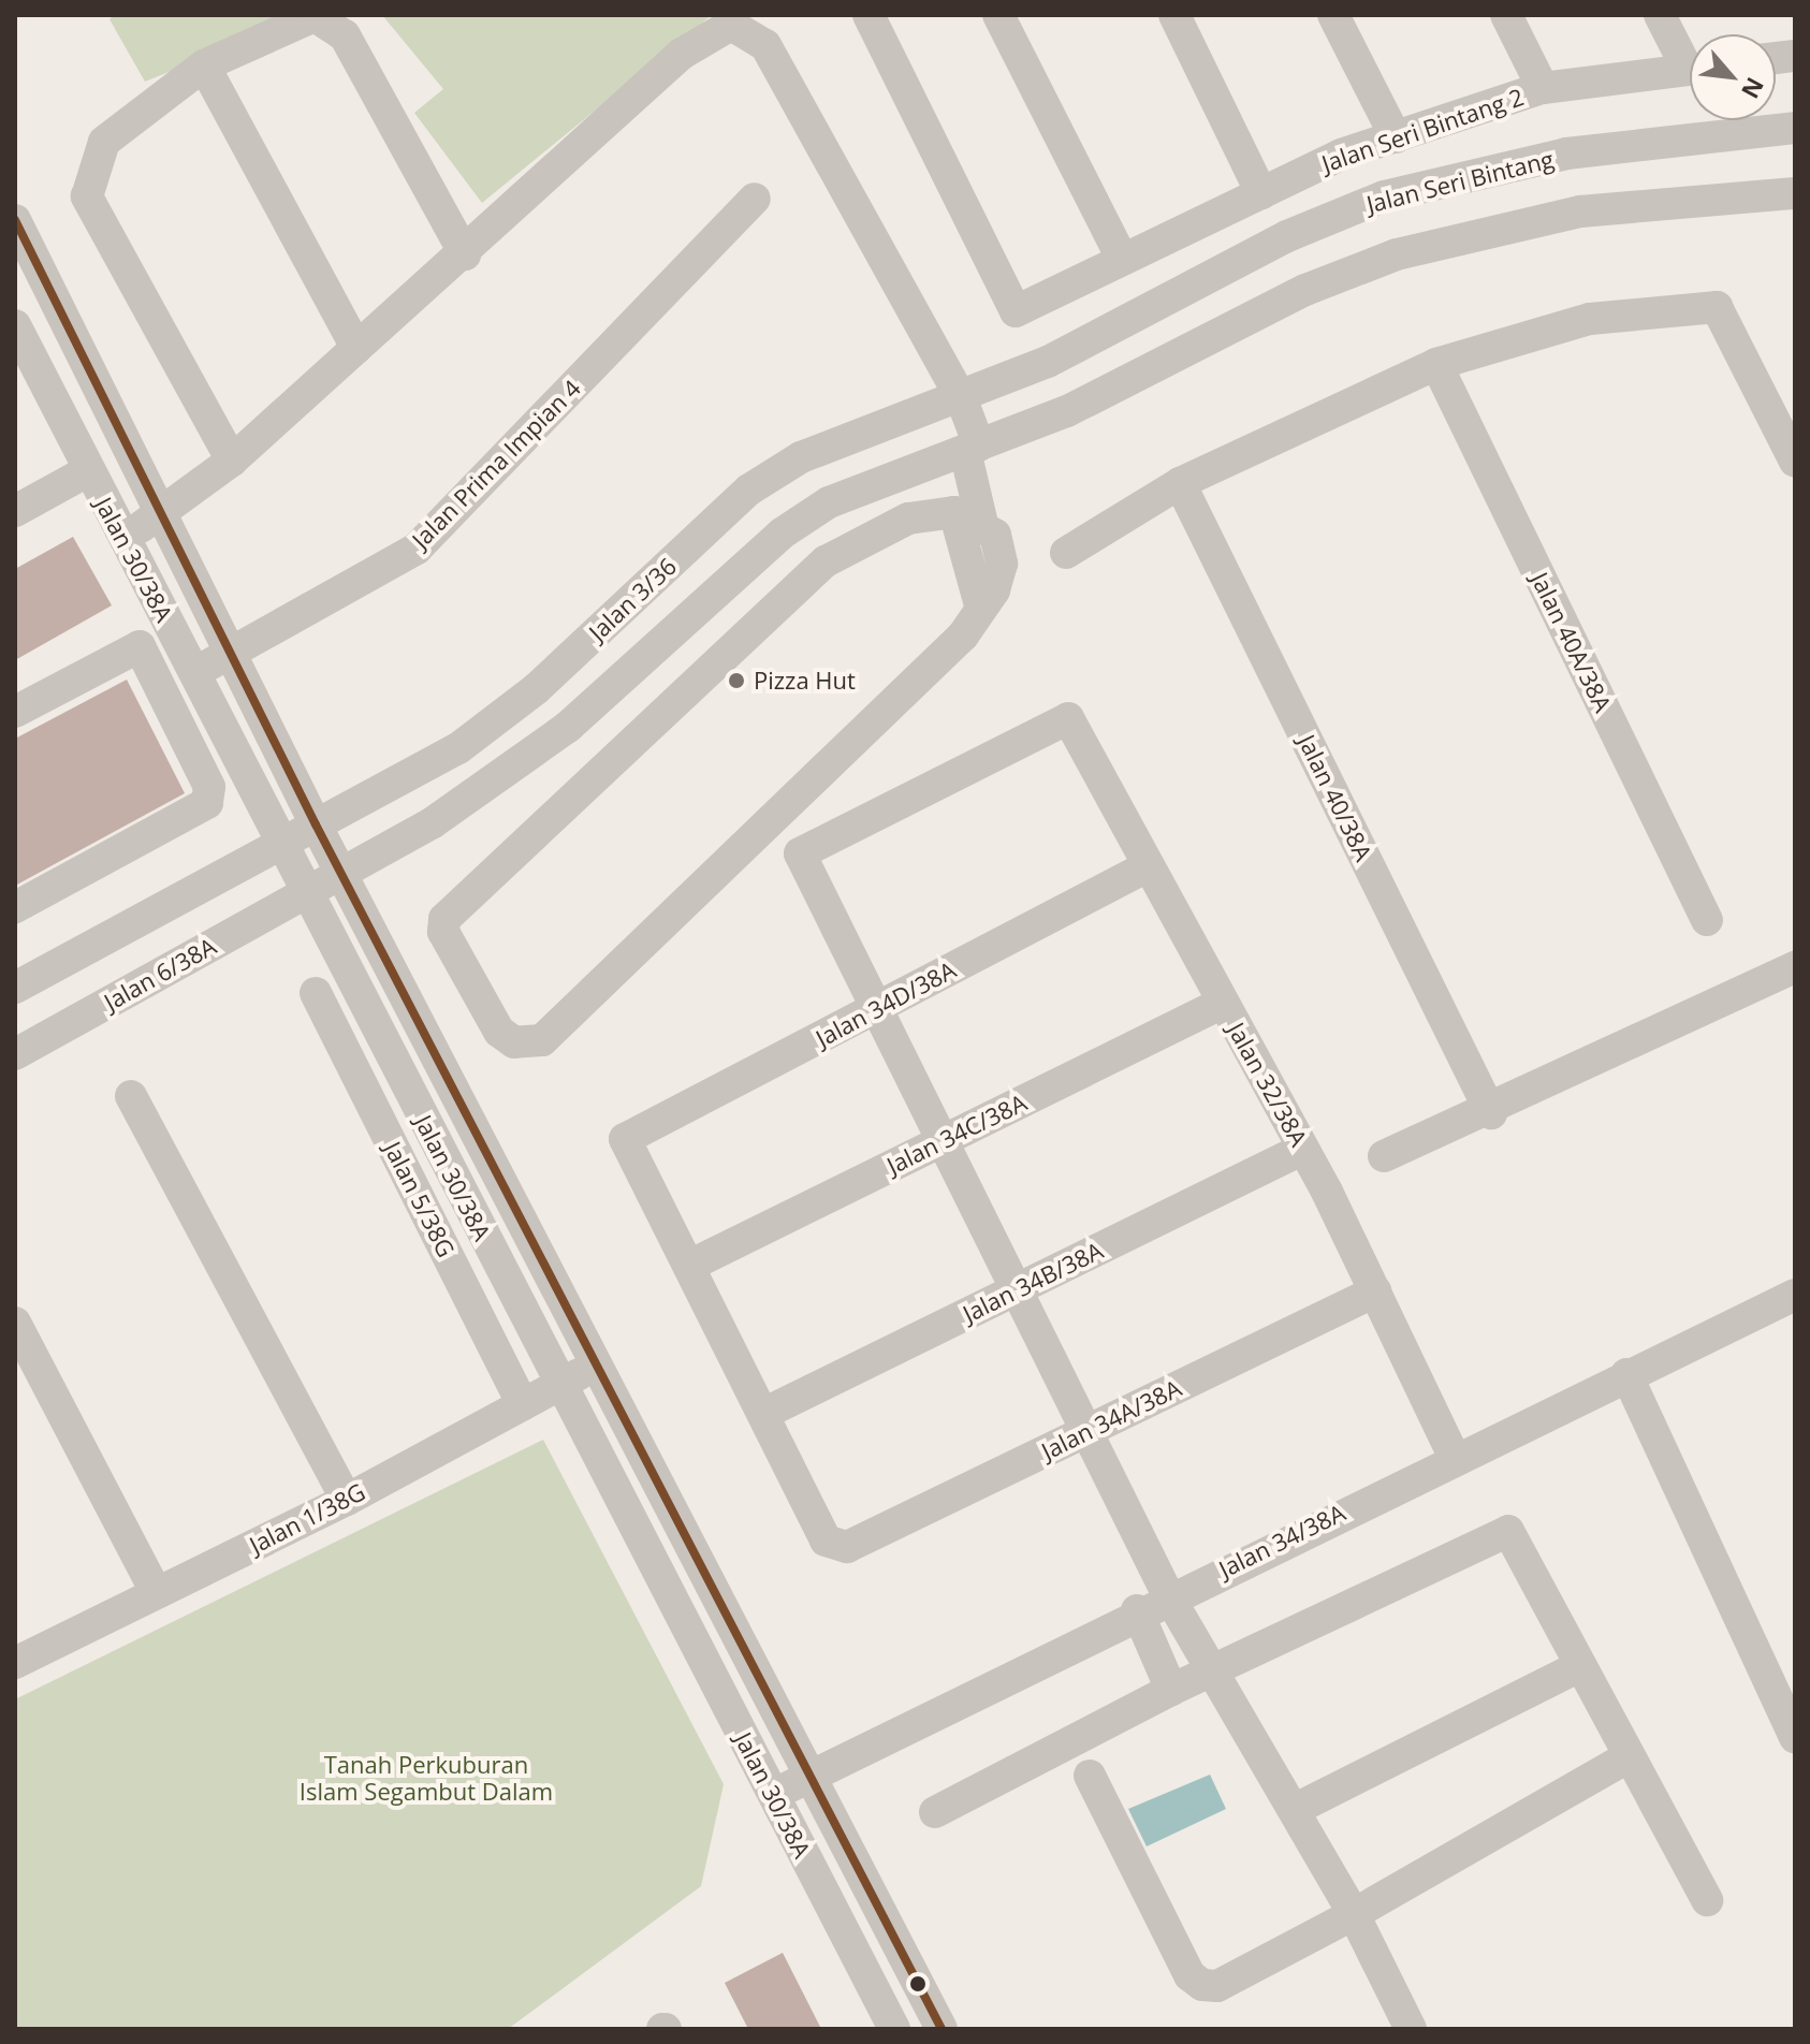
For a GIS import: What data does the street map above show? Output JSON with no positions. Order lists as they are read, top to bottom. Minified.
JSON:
{"streets":{"street":["Jalan Seri Bintang 2","Jalan Seri Bintang","Jalan Prima Impian 4","Jalan 30/38A","Jalan 3/36","Jalan 40A/38A","Jalan 40/38A","Jalan 6/38A","Jalan 34D/38A","Jalan 32/38A","Jalan 34C/38A","Jalan 5/38G","Jalan 34B/38A","Jalan 34A/38A","Jalan 1/38G","Jalan 34/38A"]},"crossings":[["Jalan Seri Bintang","Jalan 3/36"],["Jalan Prima Impian 4","Jalan 30/38A"],["Jalan 30/38A","Jalan 3/36"],["Jalan 30/38A","Jalan 6/38A"],["Jalan 30/38A","Jalan 1/38G"],["Jalan 30/38A","Jalan 34/38A"],["Jalan 34D/38A","Jalan 32/38A"],["Jalan 34D/38A","Jalan 34C/38A"],["Jalan 32/38A","Jalan 34C/38A"],["Jalan 32/38A","Jalan 34B/38A"],["Jalan 32/38A","Jalan 34A/38A"],["Jalan 32/38A","Jalan 34/38A"],["Jalan 5/38G","Jalan 1/38G"],["Jalan 34B/38A","Jalan 34A/38A"]],"parks":["Tanah Perkuburan Islam Segambut Dalam"],"places":["Pizza Hut"],"north":"bottom right"}
